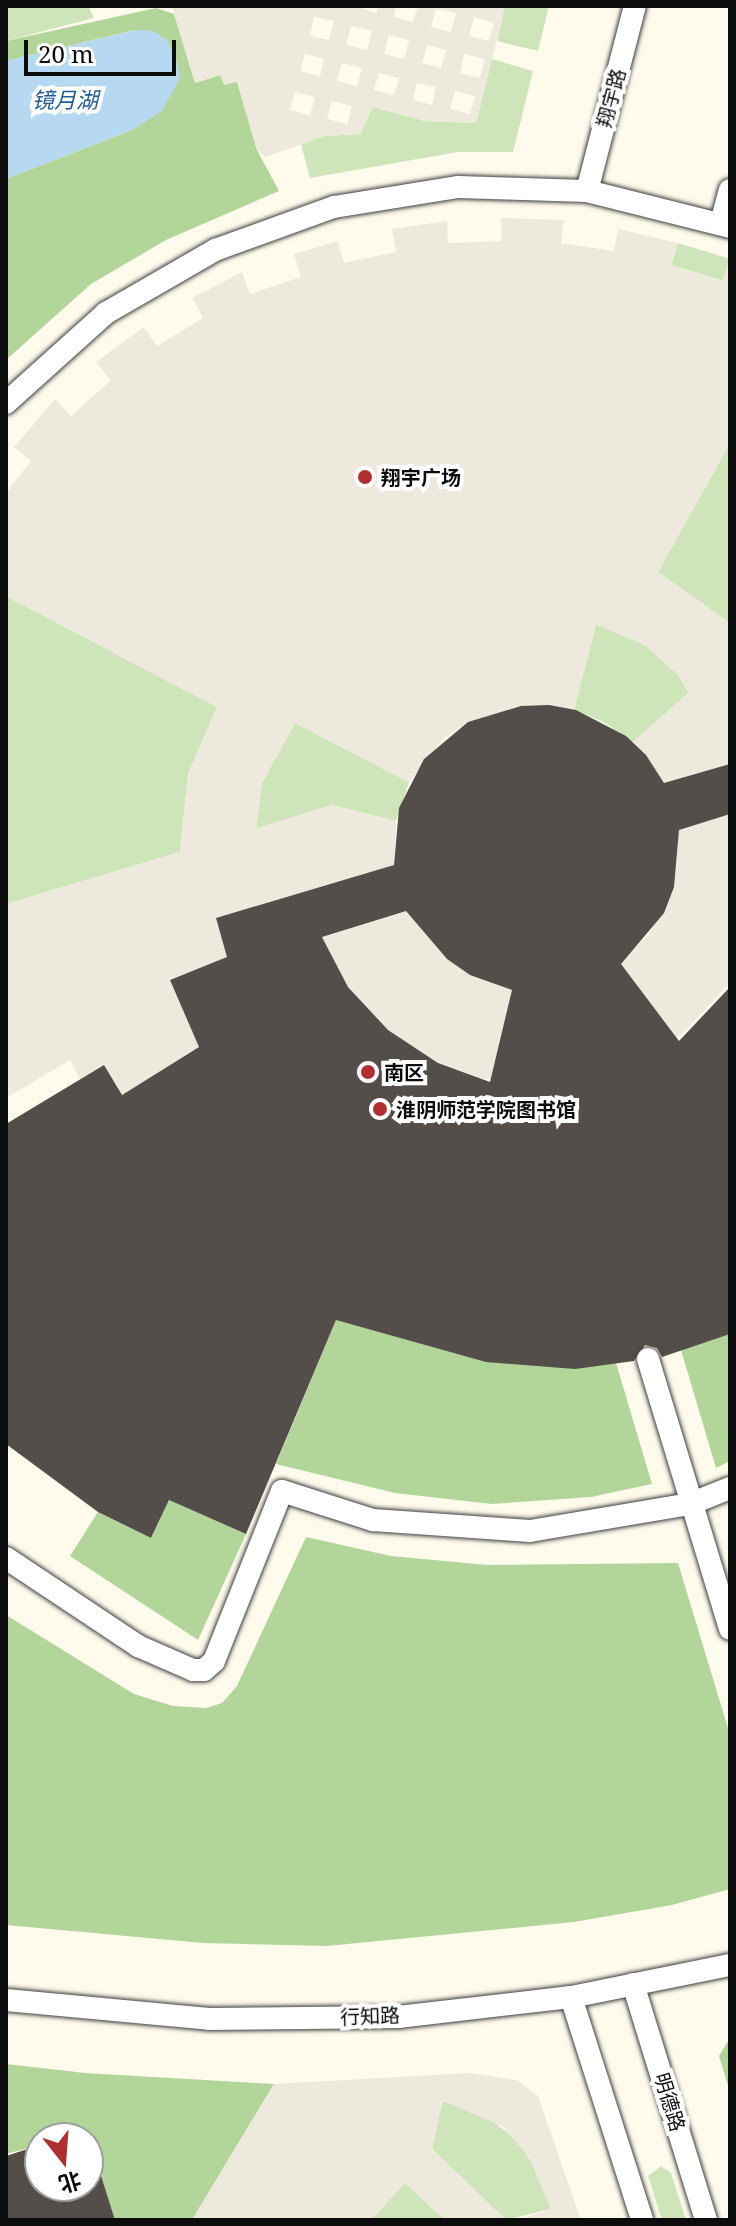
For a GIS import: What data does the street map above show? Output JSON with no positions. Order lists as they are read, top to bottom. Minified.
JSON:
{"streets":{"lane":["翔宇路","行知路","明德路"]},"crossings":[["行知路","明德路"]],"water":["镜月湖"],"places":["翔宇广场","南区","淮阴师范学院图书馆"],"scale_bar":"20 m","north":"bottom"}
